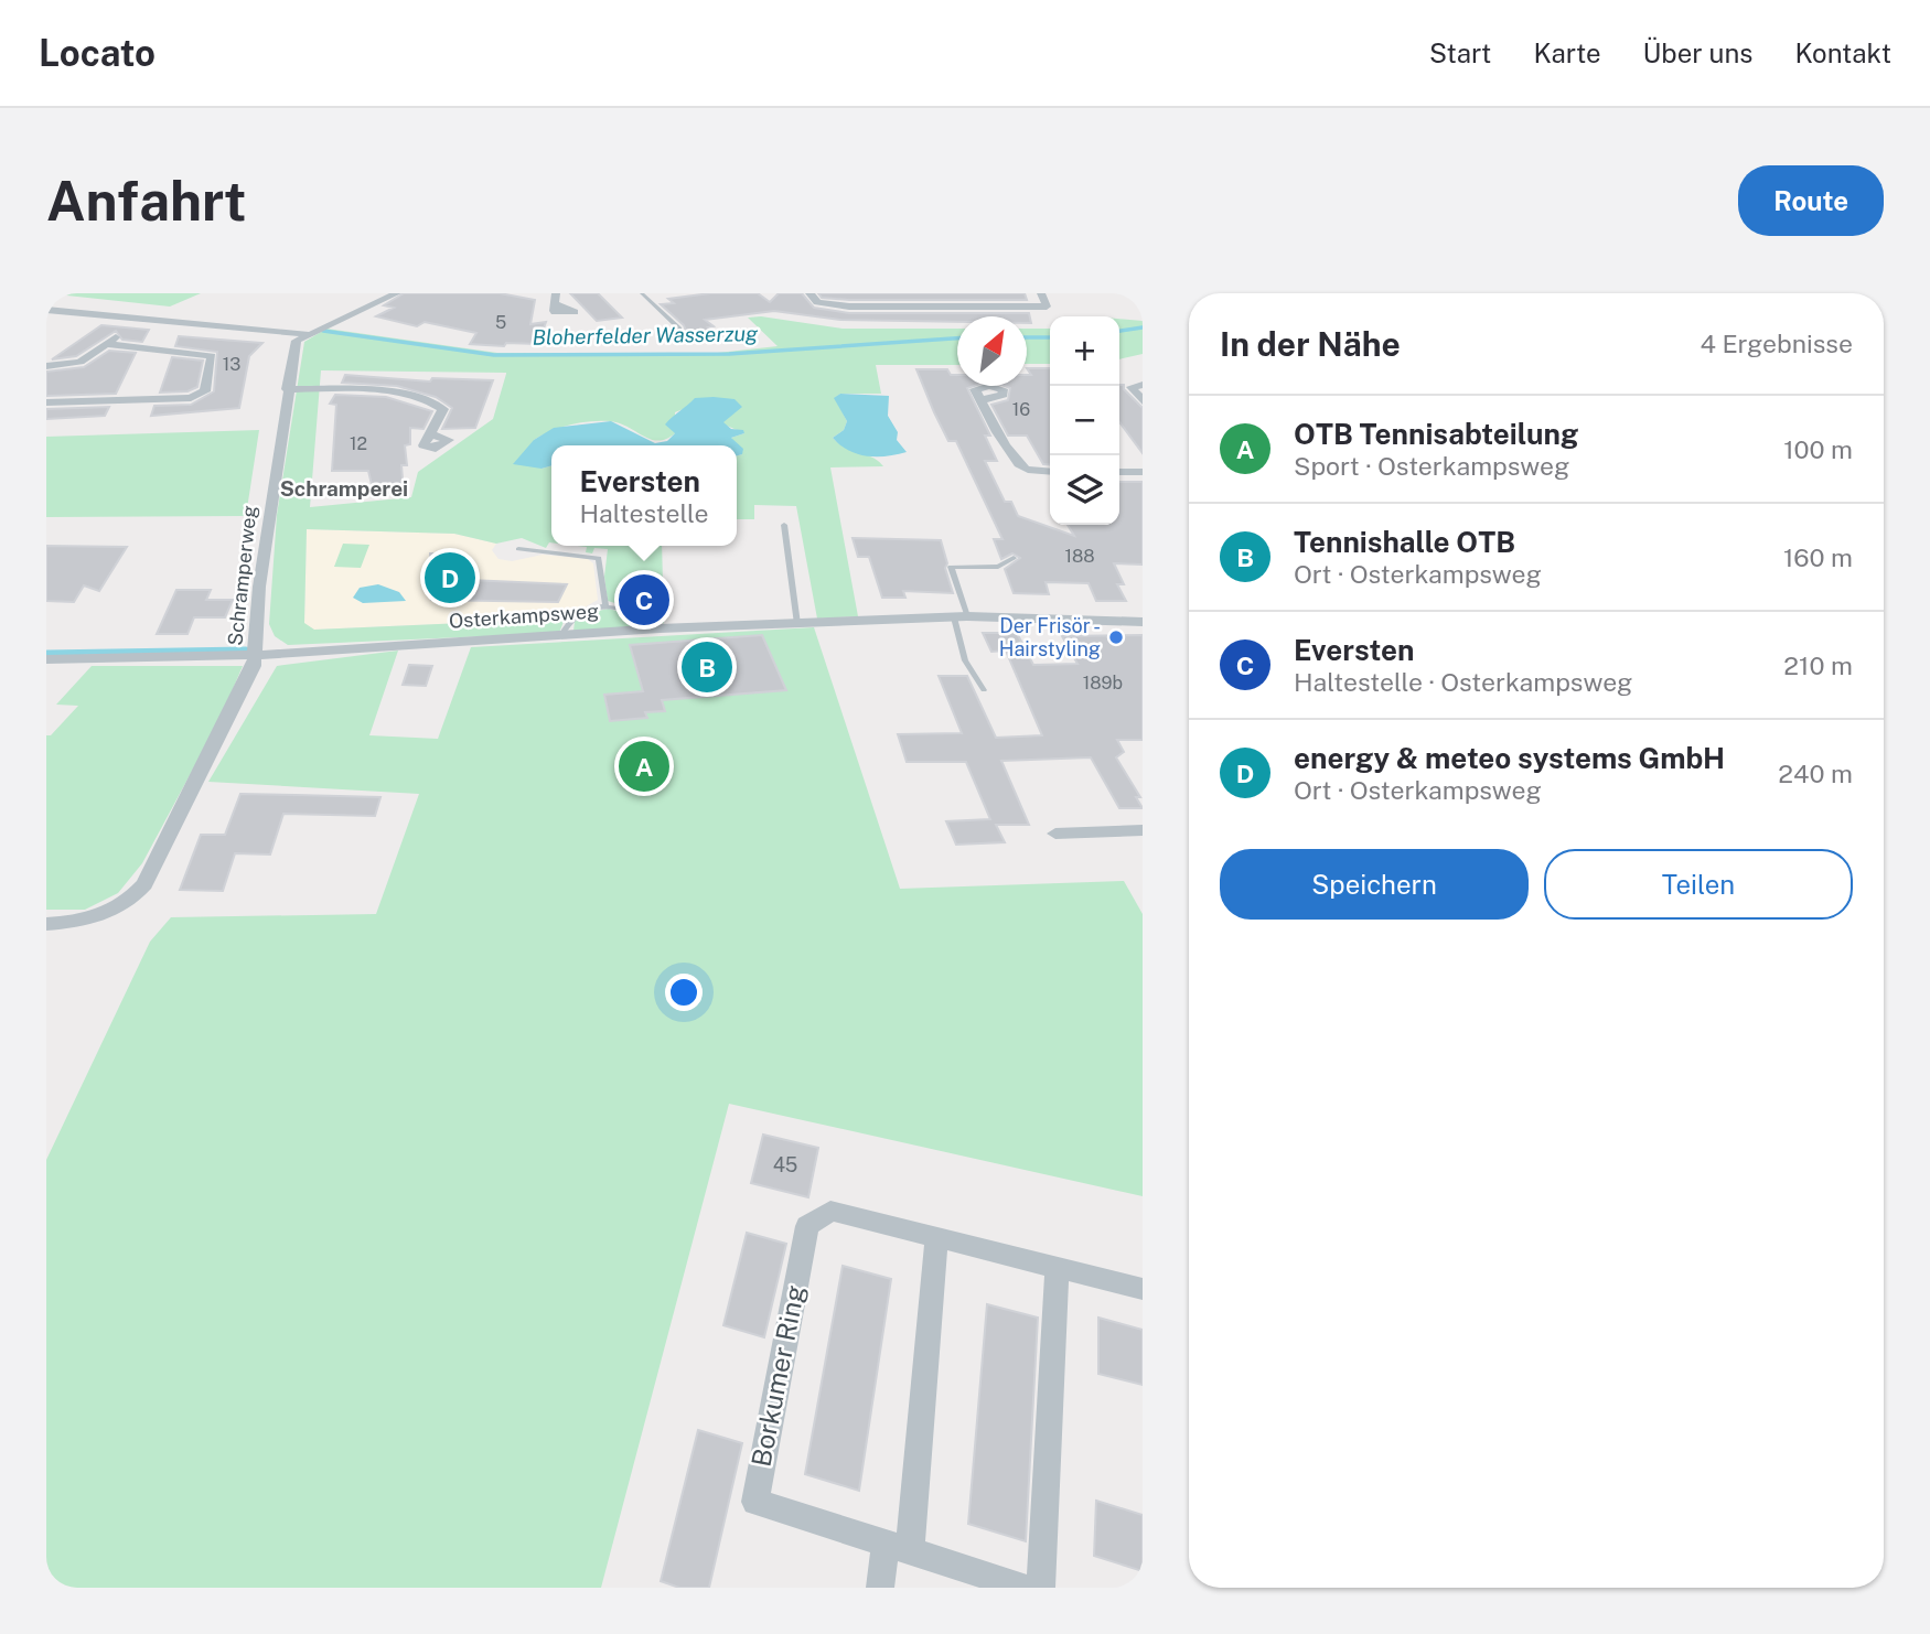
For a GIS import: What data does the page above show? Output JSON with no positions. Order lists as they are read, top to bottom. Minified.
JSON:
{"streets":{"street":["Schramperweg","Osterkampsweg","Borkumer Ring"]},"crossings":[["Schramperweg","Osterkampsweg"]],"districts":["Schramperei"],"water":["Bloherfelder Wasserzug"],"places":["Der Frisör - Hairstyling"],"house_numbers":["5","13","16","12","188","189b","45"],"north":"top right","page":{"header":"Locato","nav":["Start","Karte","Über uns","Kontakt"],"buttons":["Route",["Speichern","Teilen"]],"title":"Anfahrt","heading":["In der Nähe","4 Ergebnisse"],"map_buttons":["+","−"],"list":[{"mark":"A","name":"OTB Tennisabteilung","note":"Sport · Osterkampsweg","value":"100 m"},{"mark":"B","name":"Tennishalle OTB","note":"Ort · Osterkampsweg","value":"160 m"},{"mark":"C","name":"Eversten","note":"Haltestelle · Osterkampsweg","value":"210 m"},{"mark":"D","name":"energy & meteo systems GmbH","note":"Ort · Osterkampsweg","value":"240 m"}],"popup":["Eversten","Haltestelle"],"pins":["D","C","B","A"]}}
